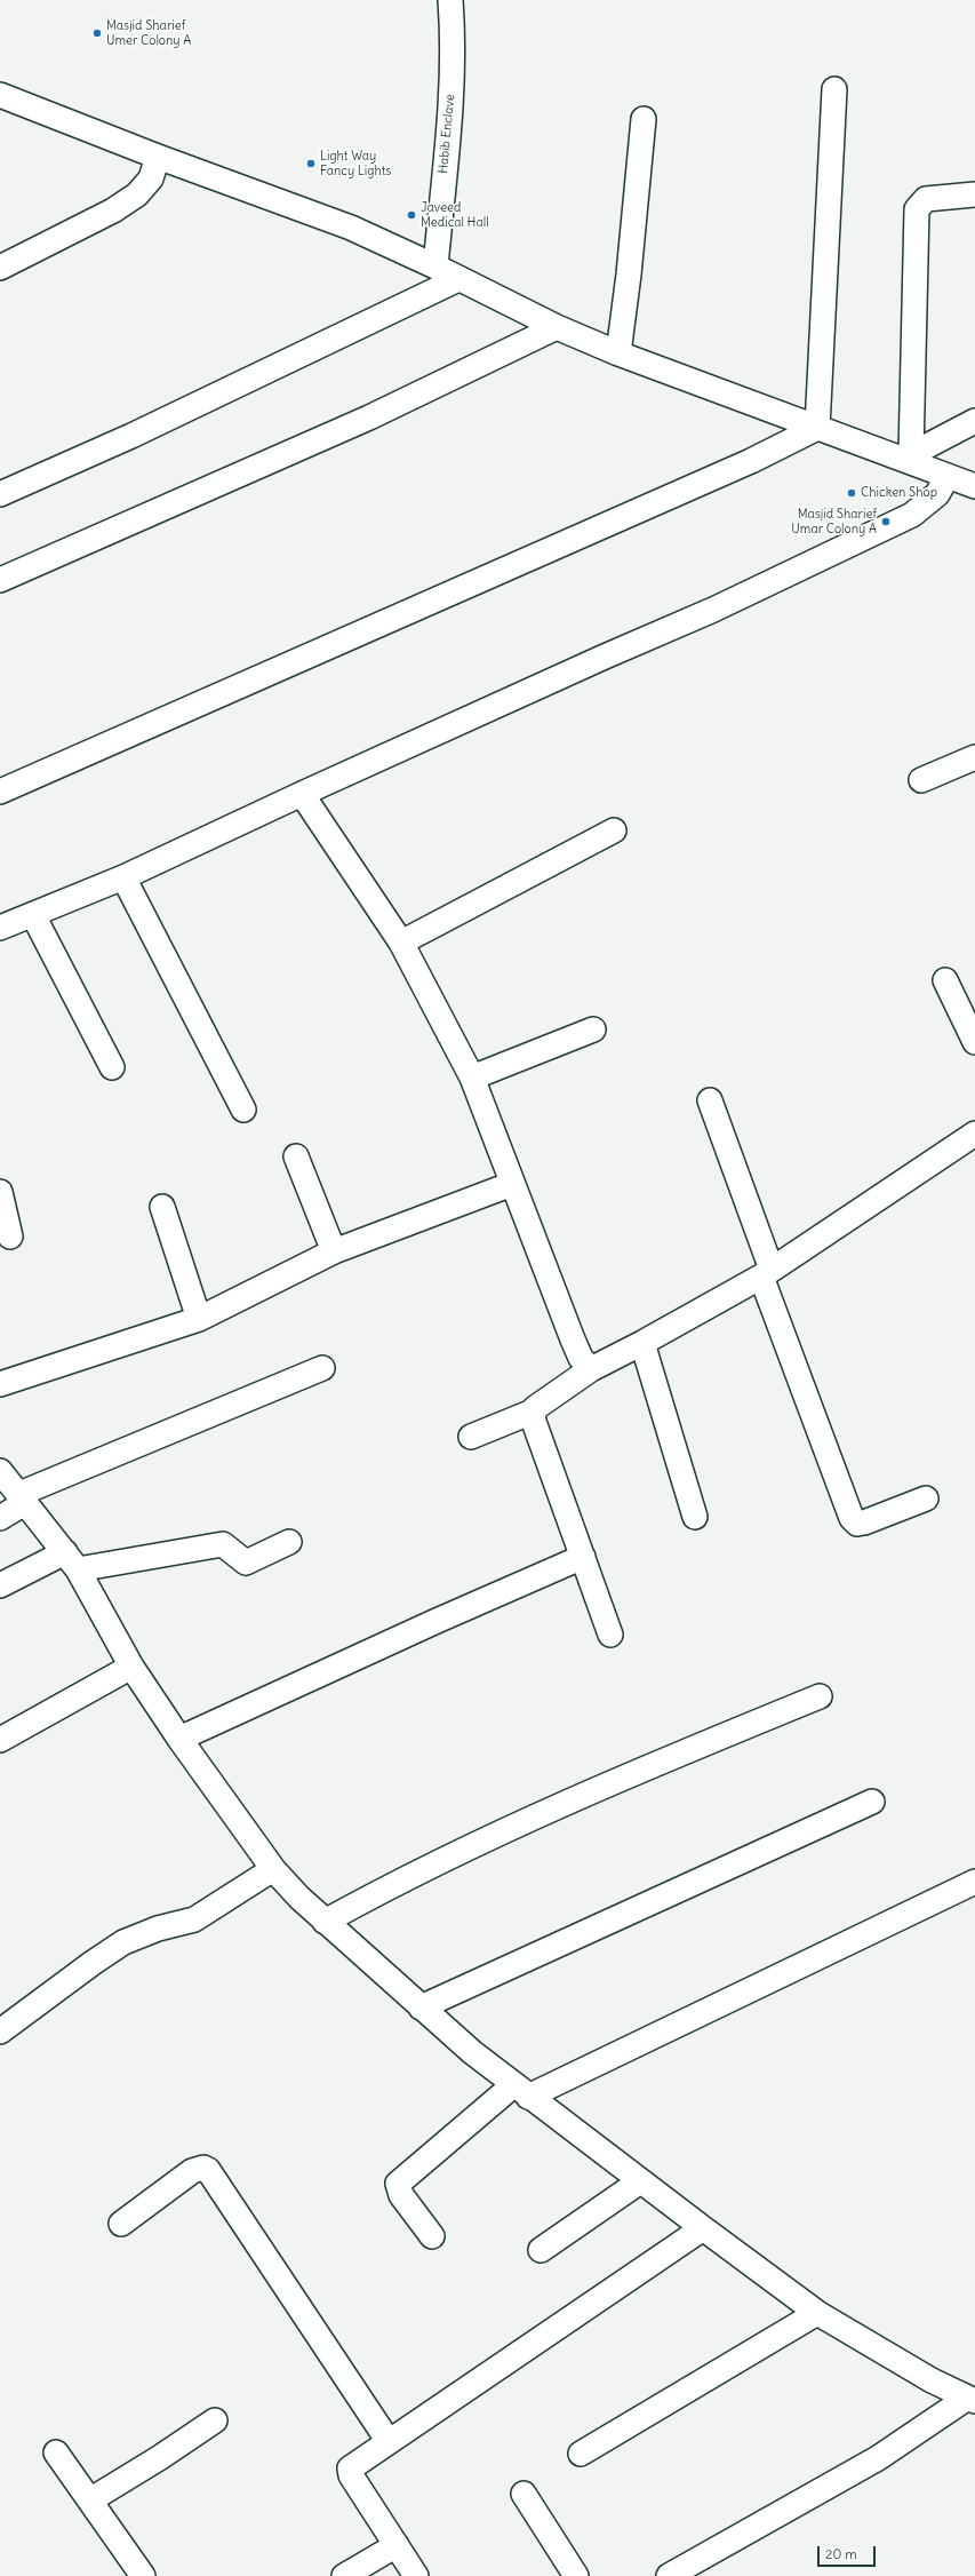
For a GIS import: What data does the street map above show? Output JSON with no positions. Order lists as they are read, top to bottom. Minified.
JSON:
{"streets":{"street":["Habib Enclave"]},"places":["Masjid Sharief Umer Colony A","Light Way Fancy Lights","Javeed Medical Hall","Chicken Shop","Masjid Sharief Umar Colony A"],"scale_bar":"20 m"}
